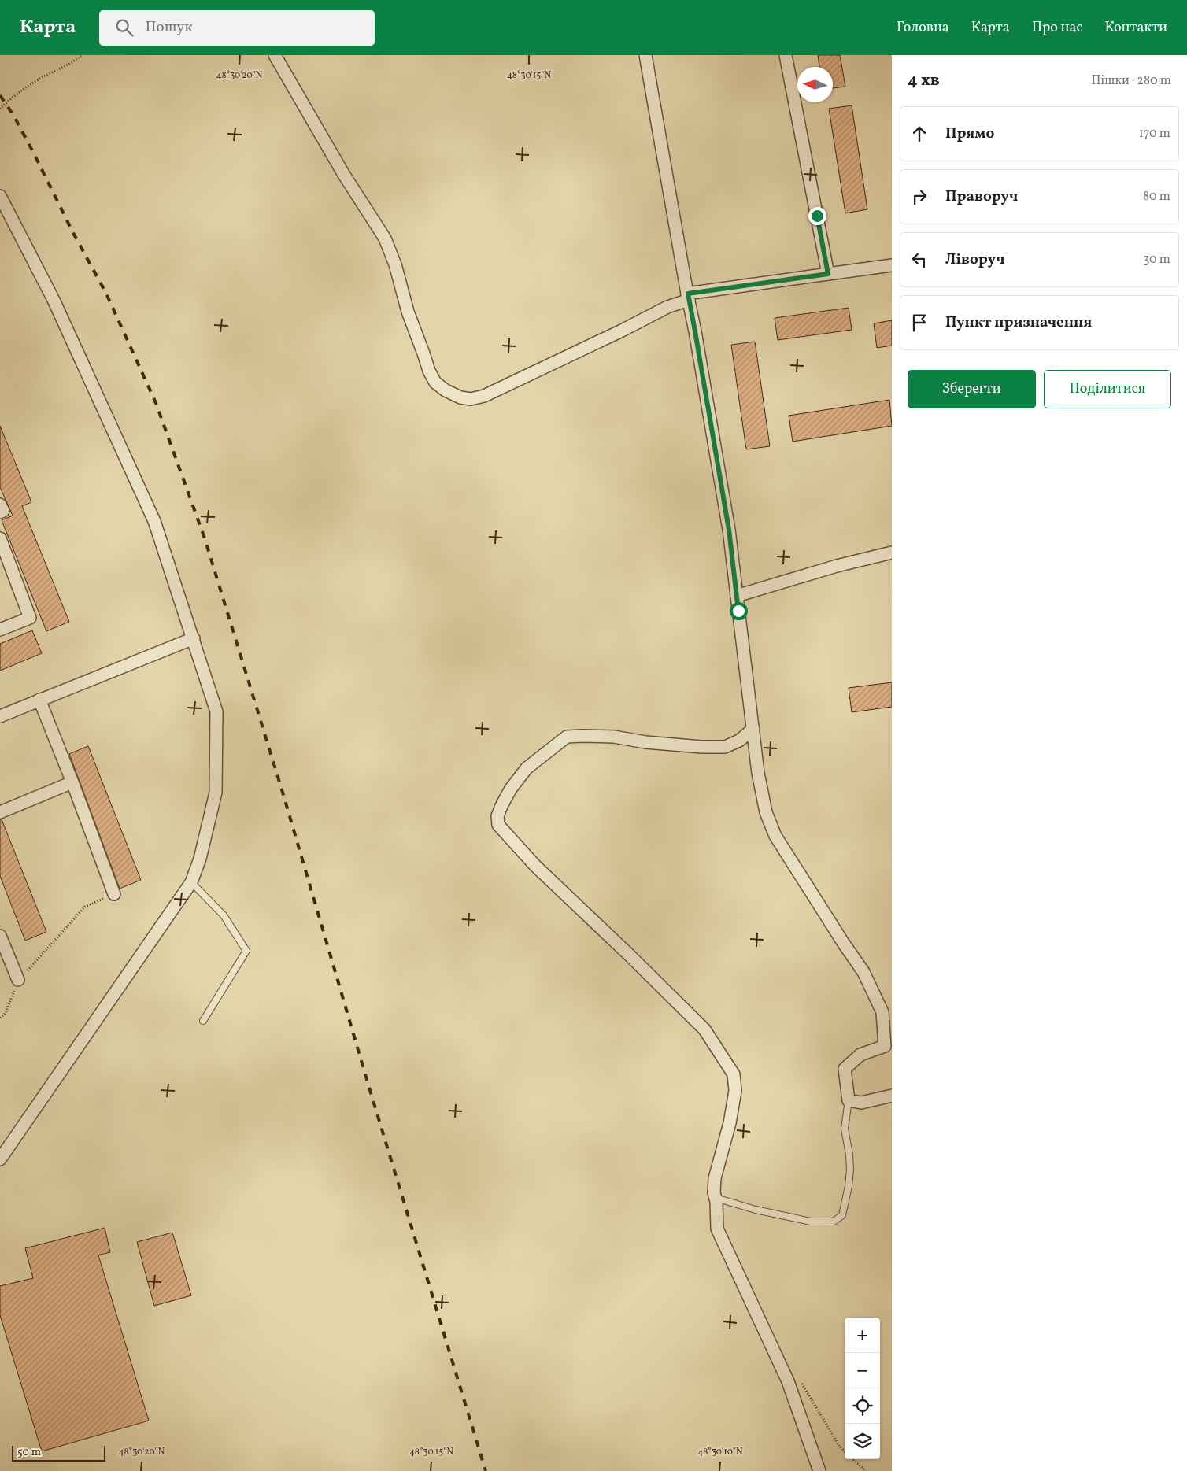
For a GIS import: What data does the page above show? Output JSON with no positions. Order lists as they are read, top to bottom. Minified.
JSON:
{"scale_bar":"50 m","north":"left","page":{"header":"Карта","search":"Пошук","nav":["Головна","Карта","Про нас","Контакти"],"heading":["4 хв","Пішки · 280 m"],"list":[["Прямо","170 m"],["Праворуч","80 m"],["Ліворуч","30 m"],"Пункт призначення"],"buttons":["Зберегти","Поділитися"],"map_buttons":["+","−"],"scale":"50 m"},"coordinates":["48°30'20\"N","48°30'15\"N","48°30'10\"N"]}
